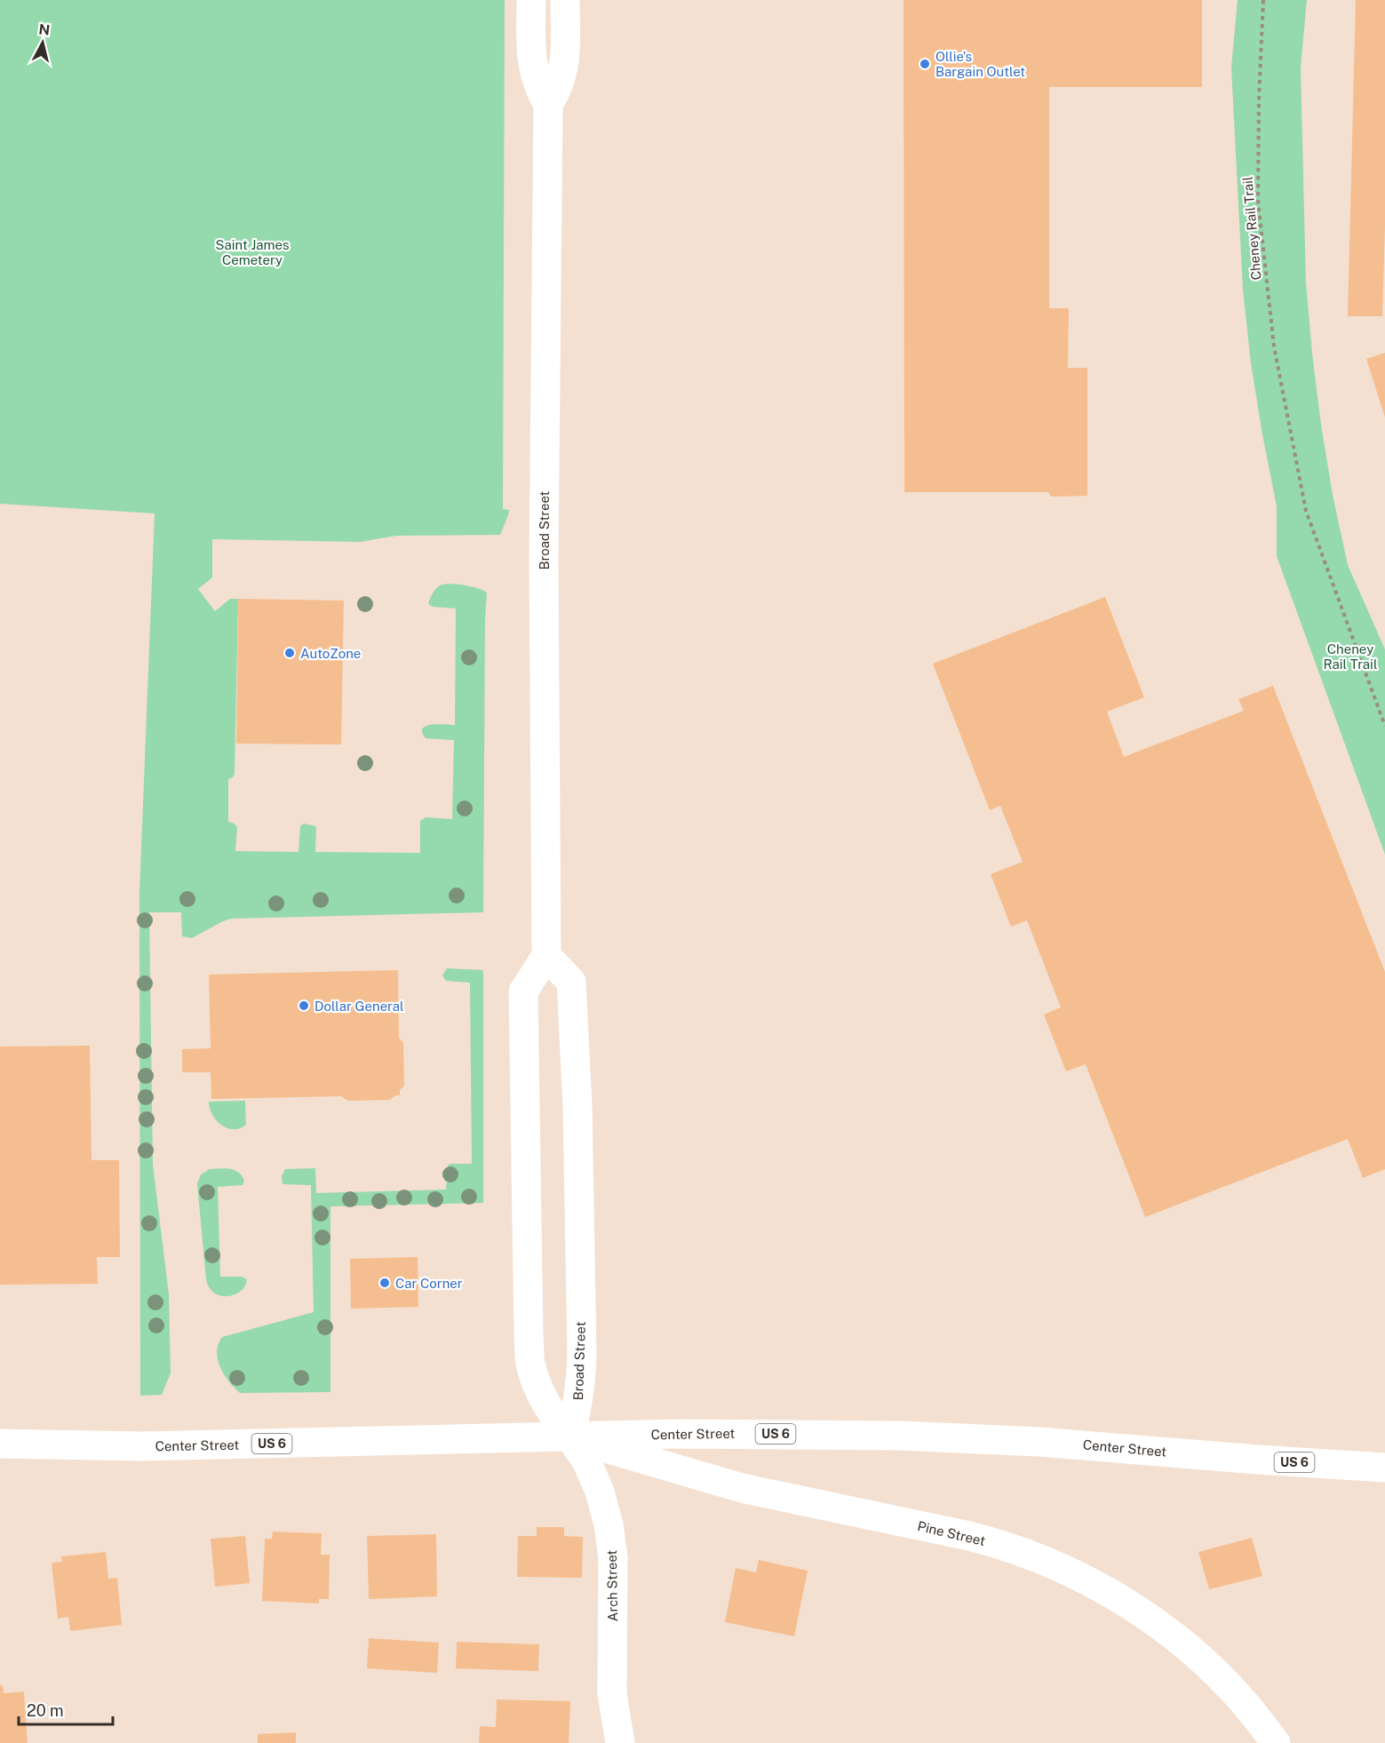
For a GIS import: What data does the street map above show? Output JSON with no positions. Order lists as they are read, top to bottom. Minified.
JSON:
{"streets":{"main road":["Broad Street","Center Street","US 6","Pine Street","Arch Street"],"path":["Cheney Rail Trail"]},"crossings":[["Broad Street","Center Street"],["Broad Street","Pine Street"],["Broad Street","Arch Street"],["Center Street","Pine Street"],["Center Street","Arch Street"],["Pine Street","Arch Street"]],"parks":["Saint James Cemetery","Cheney Rail Trail"],"places":["Ollie's Bargain Outlet","AutoZone","Dollar General","Car Corner"],"scale_bar":"20 m","north":"top"}
